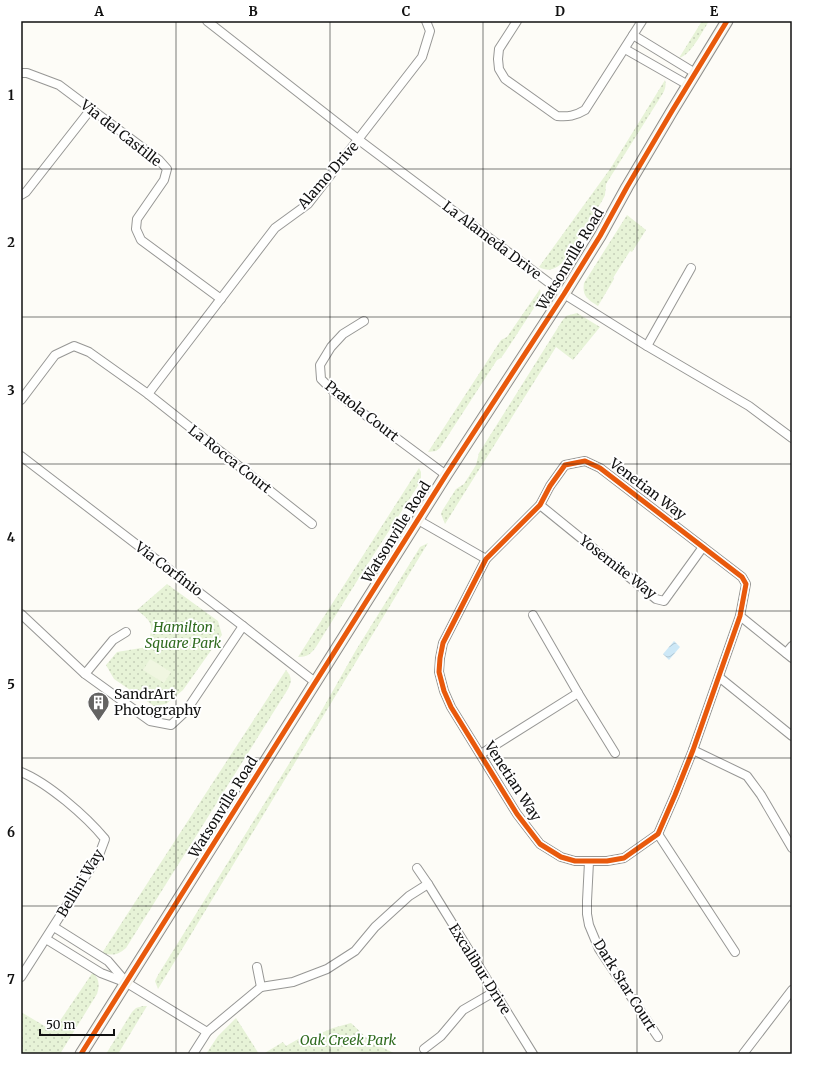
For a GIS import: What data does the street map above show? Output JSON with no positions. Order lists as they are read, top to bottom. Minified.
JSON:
{"streets":{"main road":["Watsonville Road"],"street":["Via del Castille","Alamo Drive","La Alameda Drive","Pratola Court","La Rocca Court","Venetian Way","Yosemite Way","Via Corfinio","Bellini Way","Excalibur Drive","Dark Star Court"]},"crossings":[["Via del Castille","Alamo Drive"],["Alamo Drive","La Alameda Drive"],["Alamo Drive","La Rocca Court"],["La Alameda Drive","Watsonville Road"],["Watsonville Road","Pratola Court"],["Watsonville Road","Via Corfinio"],["Venetian Way","Yosemite Way"],["Venetian Way","Dark Star Court"]],"parks":["Hamilton Square Park","Oak Creek Park"],"places":{"building":["SandrArt Photography"]},"scale_bar":"50 m","grid":{"columns":["A","B","C","D","E"],"rows":["1","2","3","4","5","6","7"]}}
